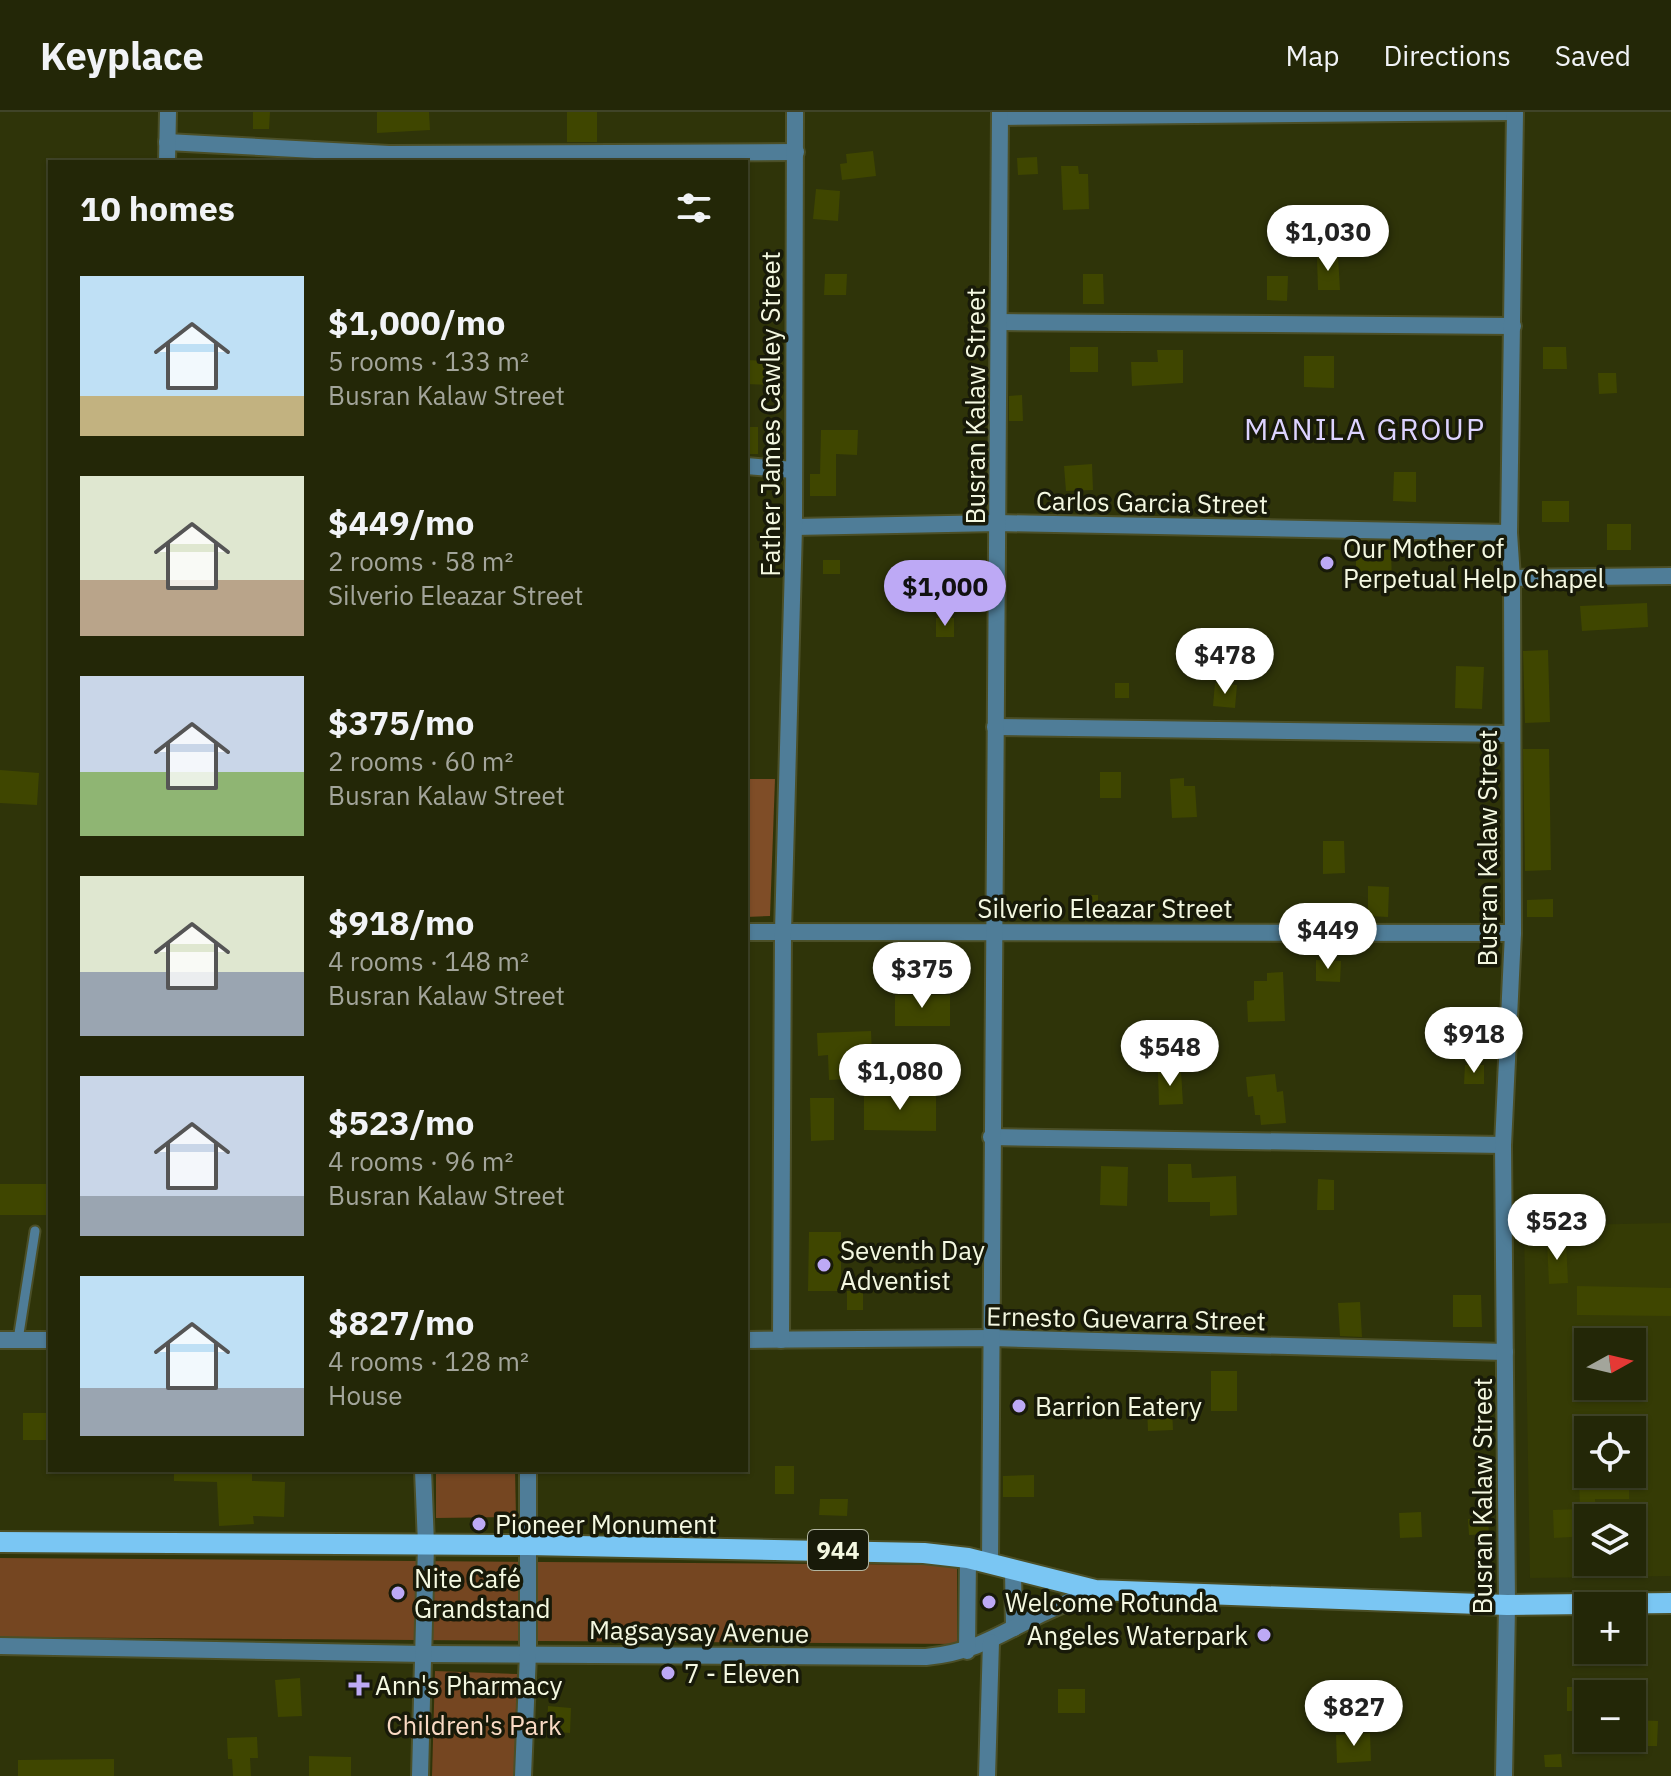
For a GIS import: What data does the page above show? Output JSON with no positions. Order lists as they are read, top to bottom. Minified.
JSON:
{"streets":{"main road":["944"],"street":["Busran Kalaw Street","Father James Cawley Street","Carlos Garcia Street","Silverio Eleazar Street","Ernesto Guevarra Street","Magsaysay Avenue"]},"crossings":[["Busran Kalaw Street","Carlos Garcia Street"],["Busran Kalaw Street","Silverio Eleazar Street"],["Busran Kalaw Street","Ernesto Guevarra Street"],["Busran Kalaw Street","944"],["Father James Cawley Street","Carlos Garcia Street"],["Father James Cawley Street","Silverio Eleazar Street"],["Father James Cawley Street","Ernesto Guevarra Street"],["944","Magsaysay Avenue"]],"districts":["MANILA GROUP"],"parks":["Children's Park"],"places":{"other":["Our Mother of Perpetual Help Chapel","Seventh Day Adventist","Barrion Eatery","Pioneer Monument","Nite Café Grandstand","Welcome Rotunda","Angeles Waterpark","7 - Eleven"],"health":["Ann's Pharmacy"]},"north":"right","page":{"header":"Keyplace","nav":["Map","Directions","Saved"],"heading":"10 homes","price":["$1,030","$1,000","$478","$449","$375","$918","$548","$1,080","$523","$827"],"list":[{"name":"$1,000/mo","note":"5 rooms · 133 m² · Busran Kalaw Street"},{"name":"$449/mo","note":"2 rooms · 58 m² · Silverio Eleazar Street"},{"name":"$375/mo","note":"2 rooms · 60 m² · Busran Kalaw Street"},{"name":"$918/mo","note":"4 rooms · 148 m² · Busran Kalaw Street"},{"name":"$523/mo","note":"4 rooms · 96 m² · Busran Kalaw Street"},{"name":"$827/mo","note":"4 rooms · 128 m² · House"}],"map_buttons":["+","−"]}}
